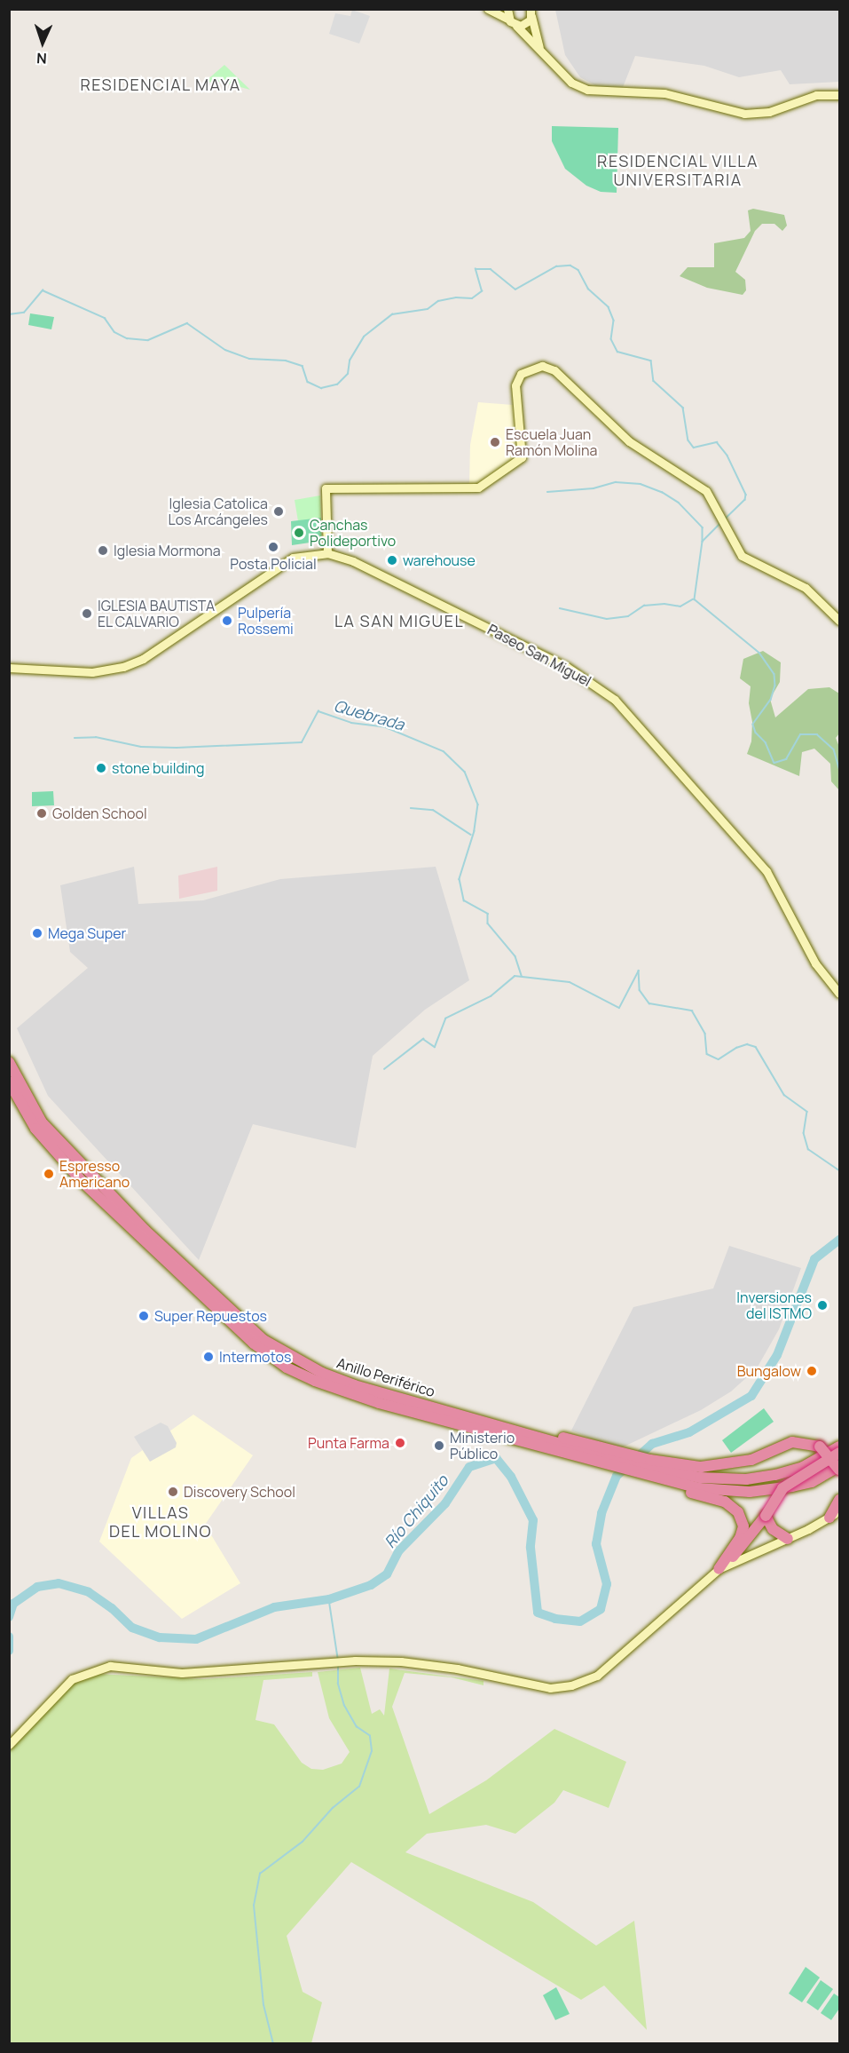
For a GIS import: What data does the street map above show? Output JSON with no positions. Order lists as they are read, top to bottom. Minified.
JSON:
{"streets":{"highway":["Anillo Periférico"],"street":["Paseo San Miguel"]},"districts":["RESIDENCIAL MAYA","RESIDENCIAL VILLA UNIVERSITARIA","LA SAN MIGUEL","VILLAS DEL MOLINO"],"water":["Quebrada","Río Chiquito"],"places":["Escuela Juan Ramón Molina","Iglesia Catolica Los Arcángeles","Canchas Polideportivo","Posta Policial","Iglesia Mormona","warehouse","IGLESIA BAUTISTA EL CALVARIO","Pulpería Rossemi","stone building","Golden School","Mega Super","Espresso Americano","Inversiones del ISTMO","Super Repuestos","Intermotos","Bungalow","Punta Farma","Ministerio Público","Discovery School"],"north":"bottom"}
